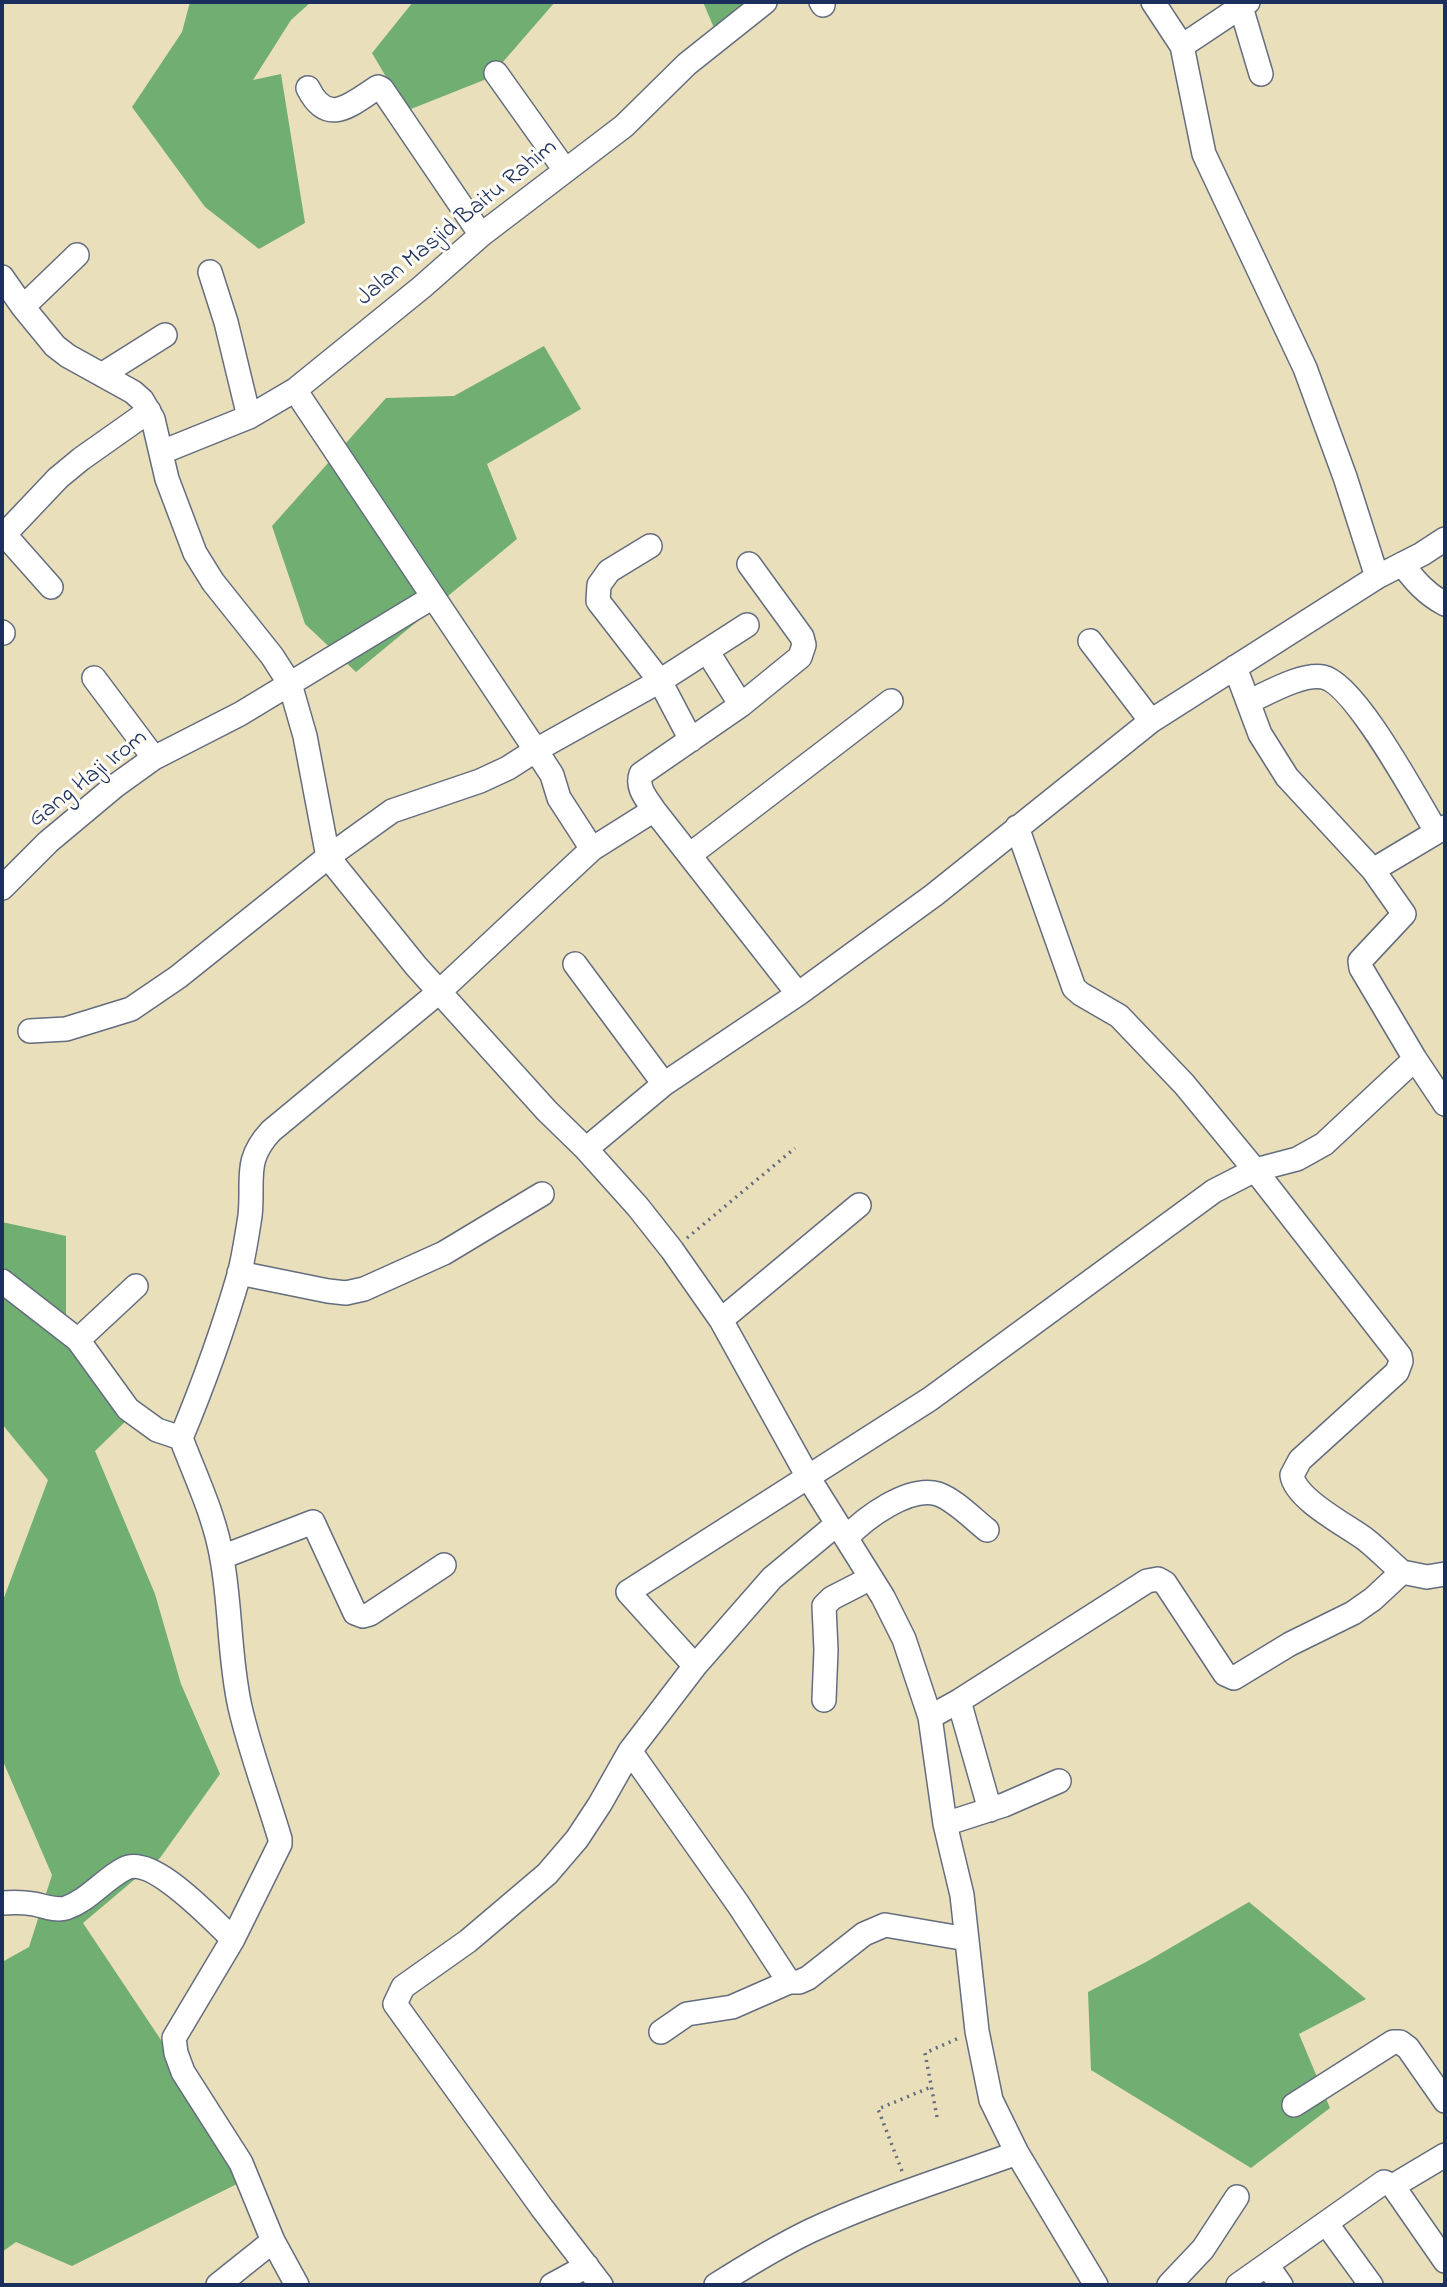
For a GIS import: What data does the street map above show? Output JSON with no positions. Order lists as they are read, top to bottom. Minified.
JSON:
{"streets":{"street":["Jalan Masjid Baitu Rahim","Gang Haji Irom"]}}
